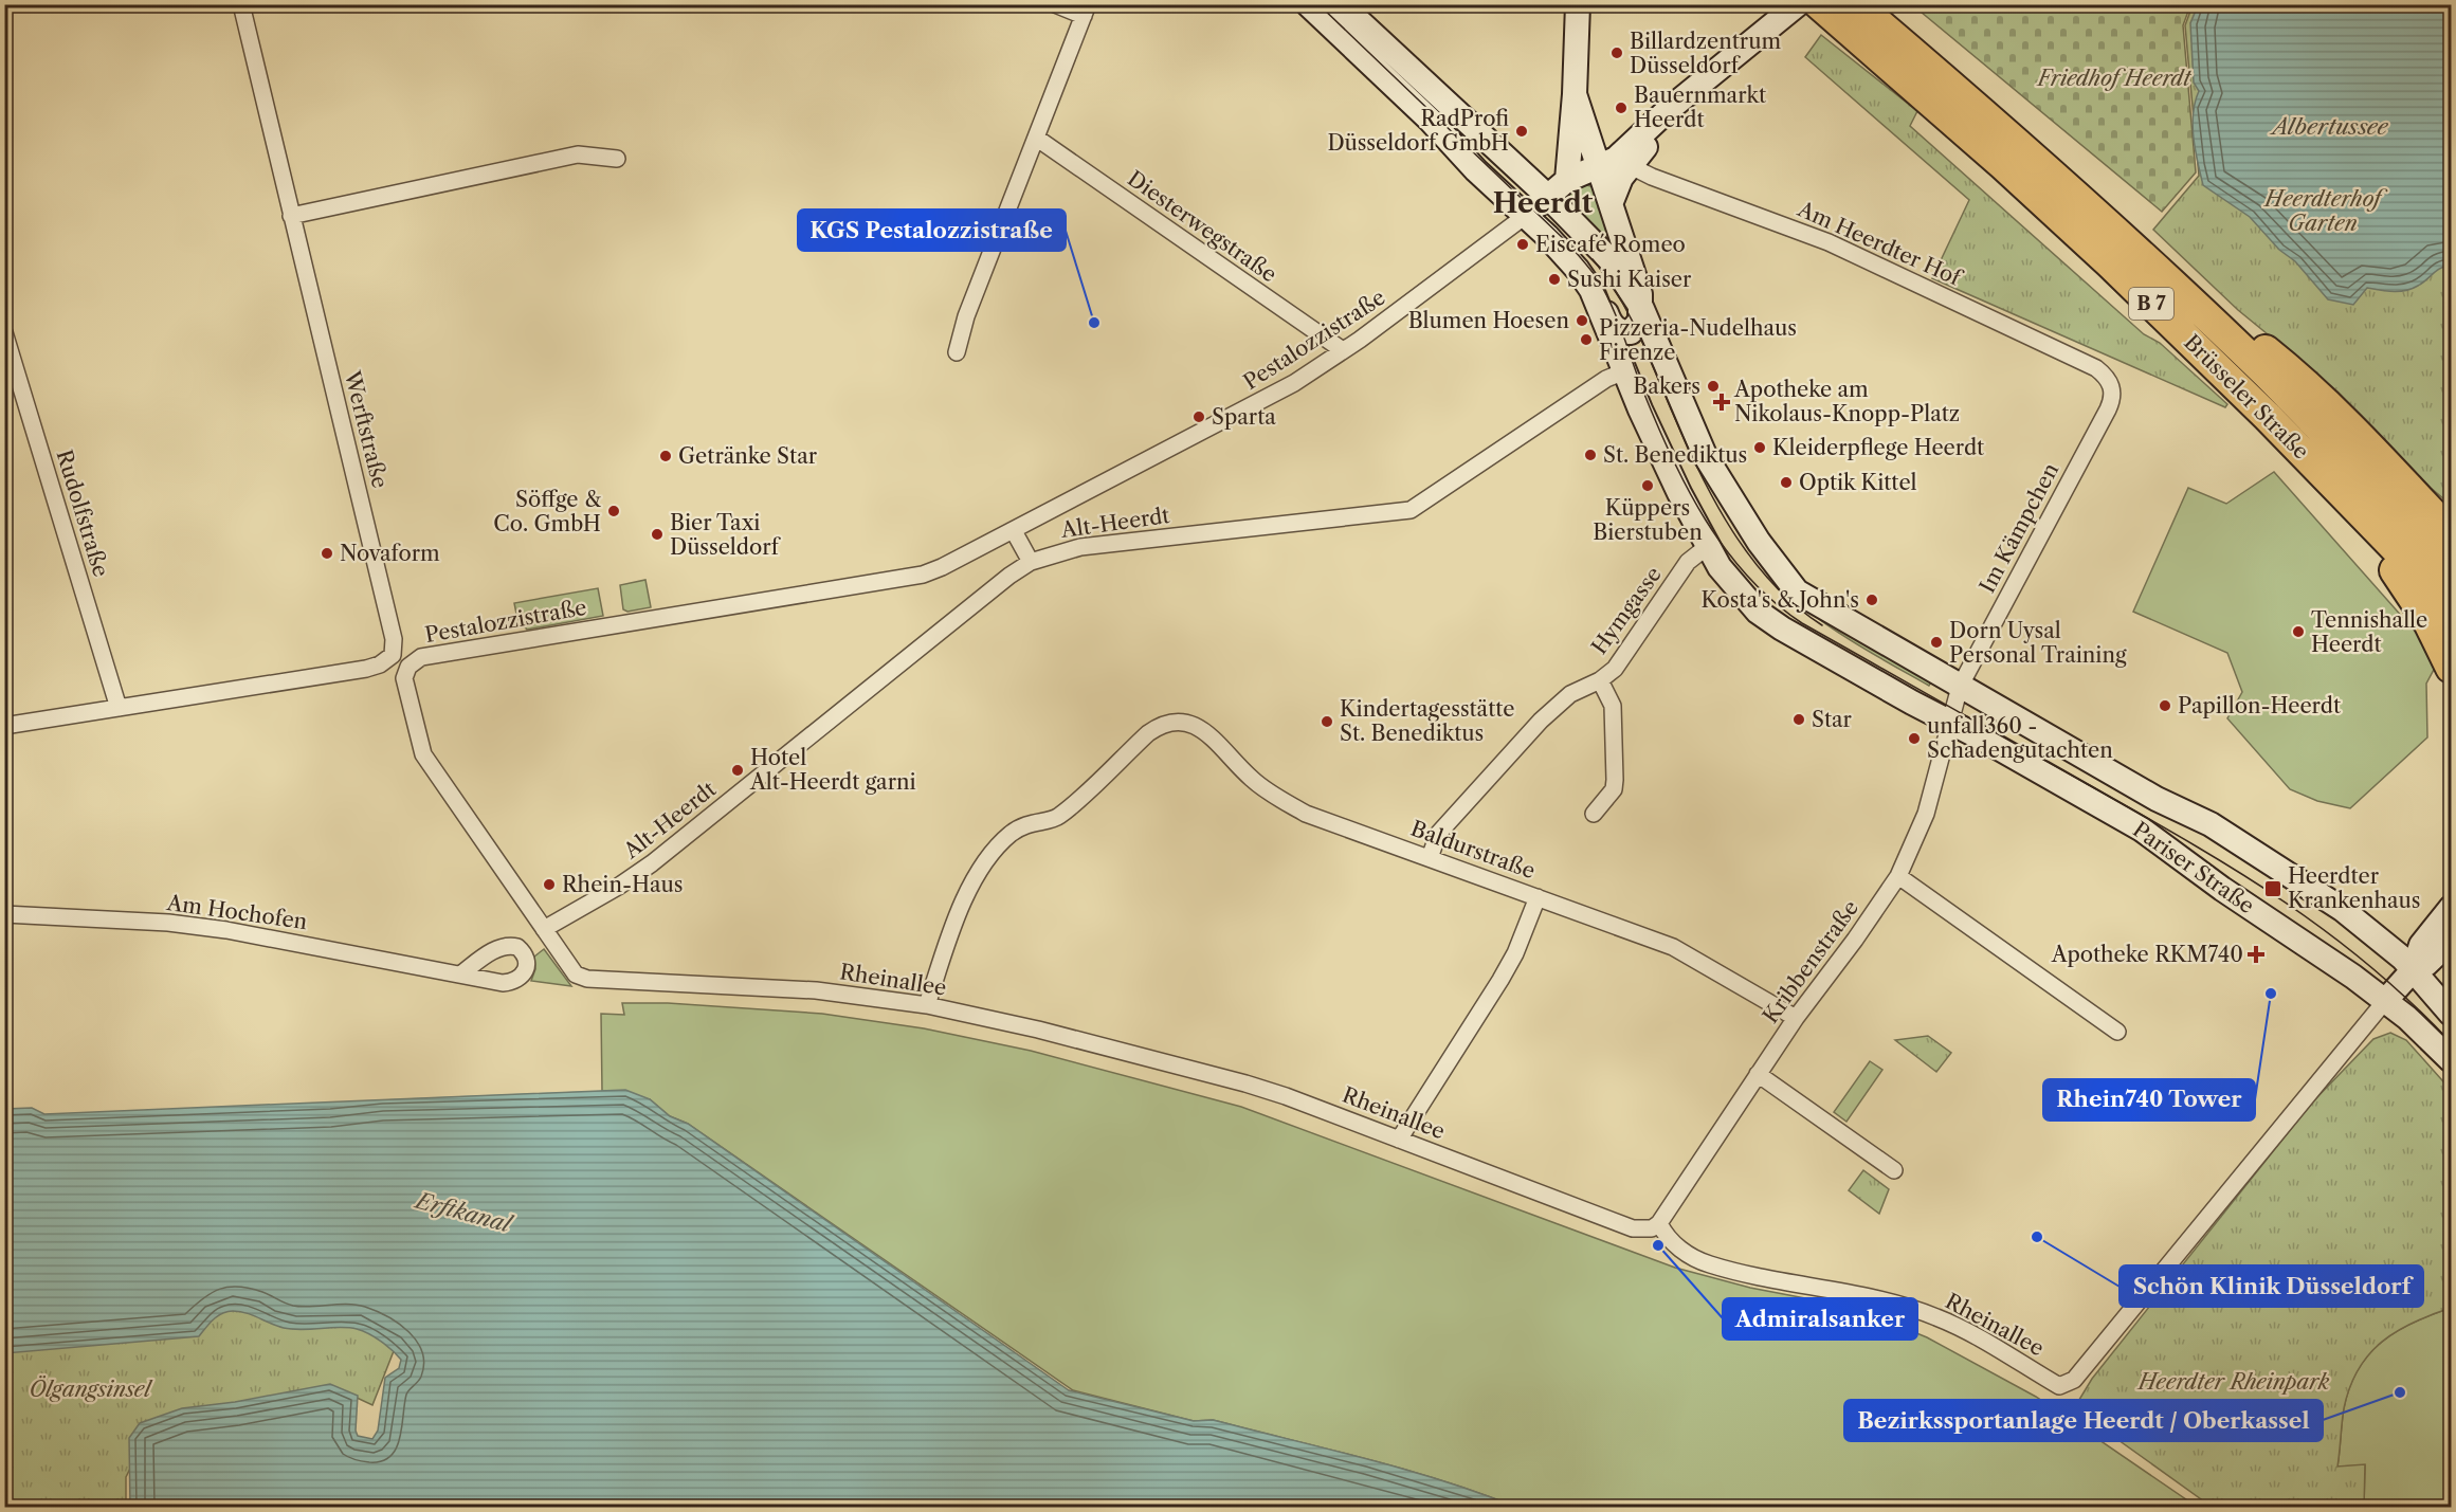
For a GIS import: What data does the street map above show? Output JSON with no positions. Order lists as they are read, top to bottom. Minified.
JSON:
{"streets":{"highway":["B 7","Brüsseler Straße"],"main road":["Pariser Straße"],"street":["Diesterwegstraße","Am Heerdter Hof","Pestalozzistraße","Werftstraße","Rudolfstraße","Alt-Heerdt","Im Kämpchen","Hymgasse","Baldurstraße","Am Hochofen","Kribbenstraße","Rheinallee"]},"crossings":[["Diesterwegstraße","Pestalozzistraße"],["Am Heerdter Hof","Im Kämpchen"],["Pestalozzistraße","Werftstraße"],["Alt-Heerdt","Rheinallee"],["Im Kämpchen","Pariser Straße"],["Baldurstraße","Kribbenstraße"],["Baldurstraße","Rheinallee"],["Pariser Straße","Kribbenstraße"],["Pariser Straße","Rheinallee"],["Kribbenstraße","Rheinallee"]],"districts":["Heerdt"],"water":["Albertussee","Erftkanal"],"parks":["Friedhof Heerdt","Heerdterhof Garten","Heerdter Rheinpark","Ölgangsinsel"],"places":{"other":["Billardzentrum Düsseldorf","Bauernmarkt Heerdt","RadProfi Düsseldorf GmbH","Eiscafé Romeo","Sushi Kaiser","Blumen Hoesen","KGS Pestalozzistraße","Pizzeria-Nudelhaus Firenze","Bakers","Sparta","Kleiderpflege Heerdt","St. Benediktus","Getränke Star","Optik Kittel","Küppers Bierstuben","Söffge & Co. GmbH","Bier Taxi Düsseldorf","Novaform","Kosta's & John's","Tennishalle Heerdt","Dorn Uysal Personal Training","Papillon-Heerdt","Star","Kindertagesstätte St. Benediktus","unfall360 - Schadengutachten","Hotel Alt-Heerdt garni","Rhein-Haus","Rhein740 Tower","Schön Klinik Düsseldorf","Admiralsanker","Bezirkssportanlage Heerdt / Oberkassel"],"health":["Apotheke am Nikolaus-Knopp-Platz","Apotheke RKM740"],"transit":["Heerdter Krankenhaus"]}}
